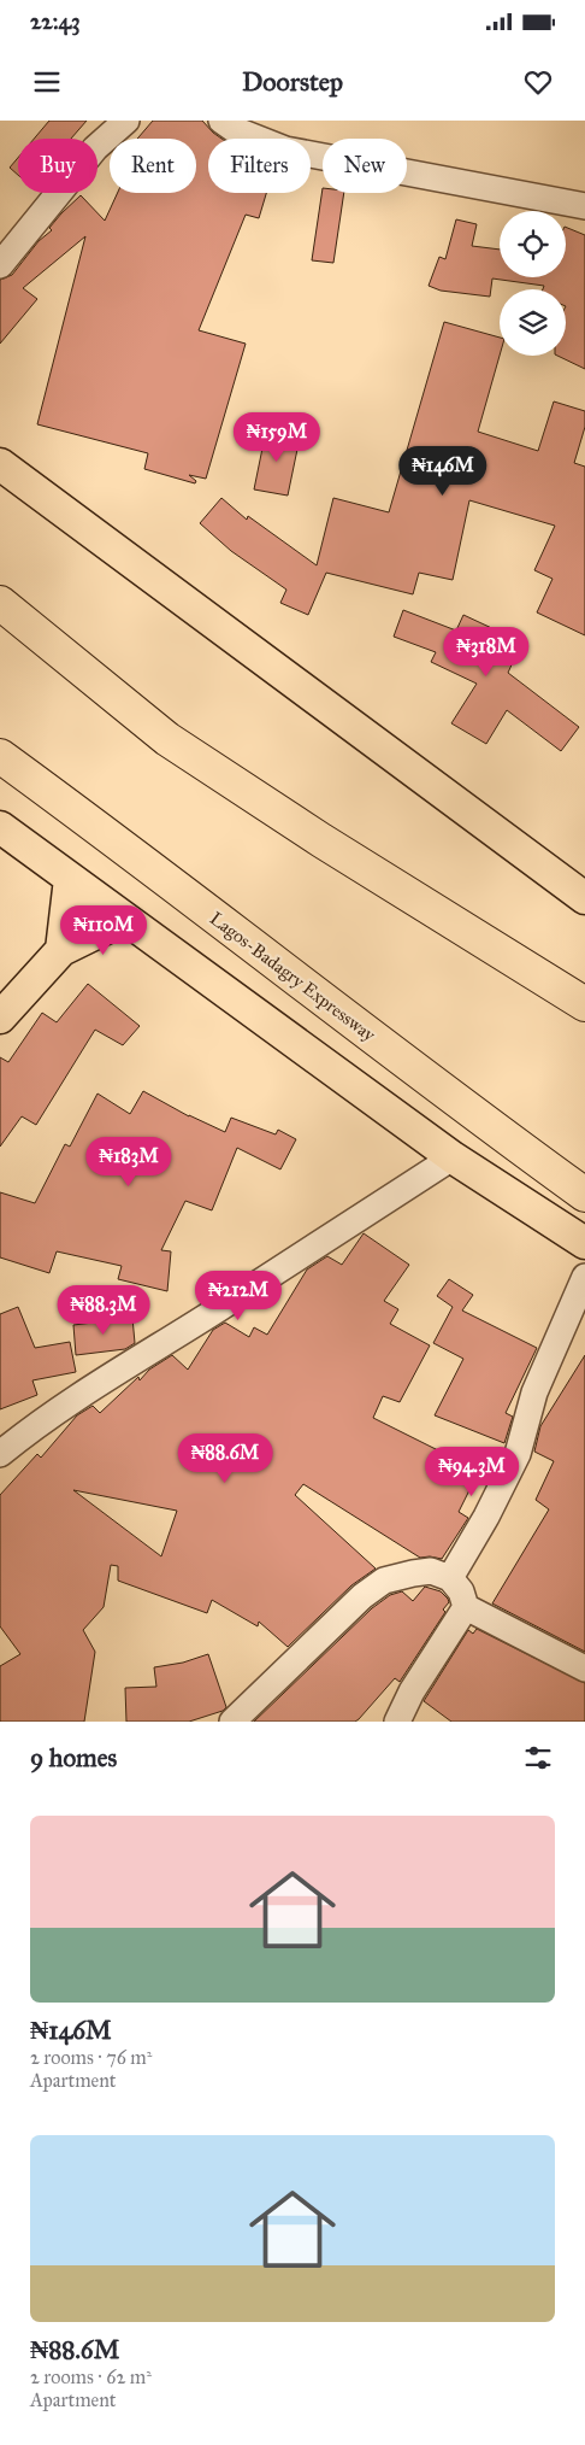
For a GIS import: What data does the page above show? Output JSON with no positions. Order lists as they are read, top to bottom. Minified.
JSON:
{"streets":{"highway":["Lagos-Badagry Expressway"]},"page":{"status":"22:43","header":"Doorstep","chip":["Buy","Rent","Filters","New"],"price":["₦159M","₦146M","₦318M","₦110M","₦183M","₦212M","₦88.3M","₦88.6M","₦94.3M"],"heading":"9 homes","list":[{"name":"₦146M","note":"2 rooms · 76 m² · Apartment"},{"name":"₦88.6M","note":"2 rooms · 62 m² · Apartment"}]}}
